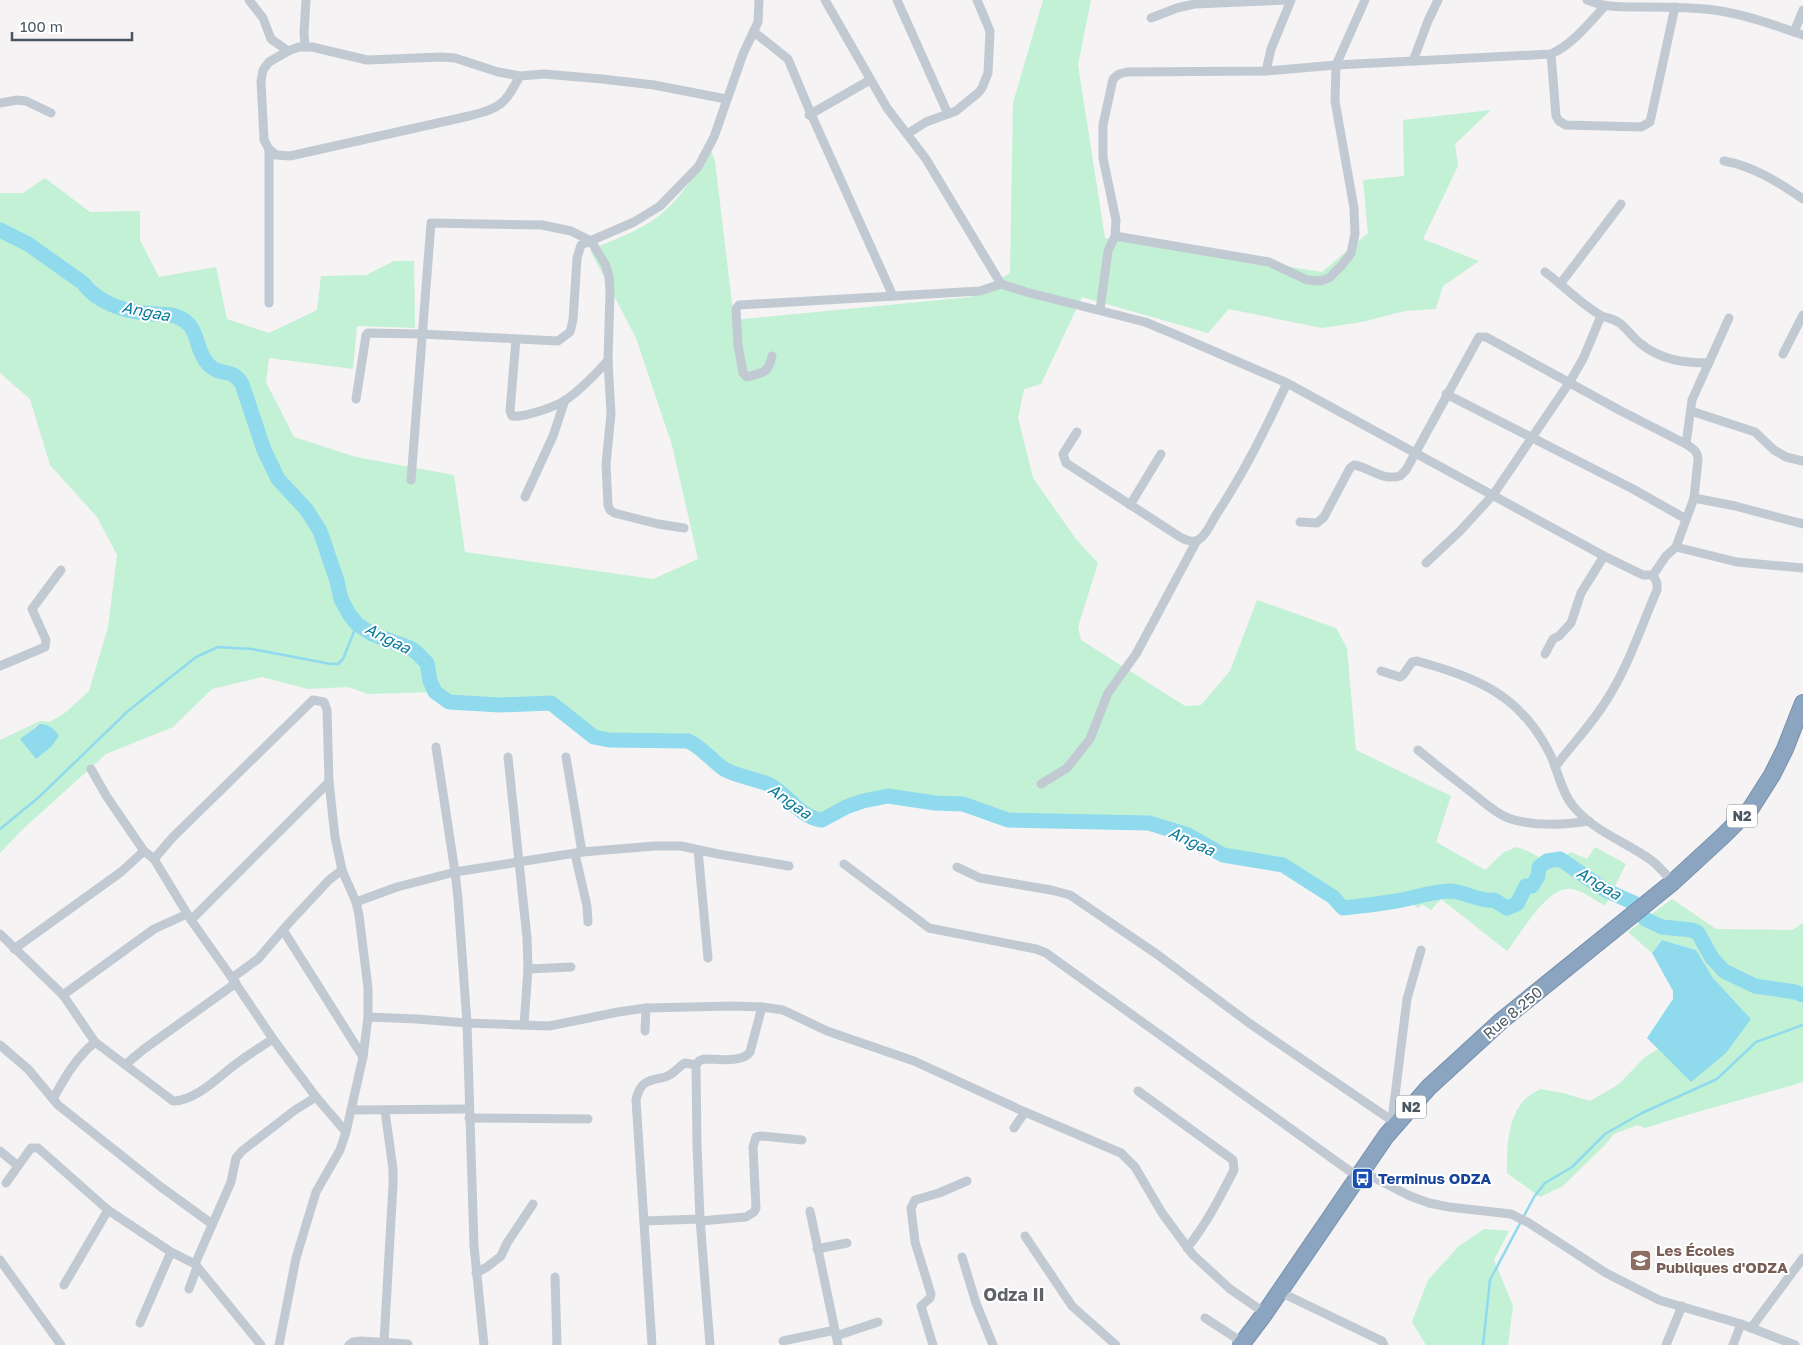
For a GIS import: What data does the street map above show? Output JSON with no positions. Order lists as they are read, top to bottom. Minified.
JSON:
{"streets":{"highway":["N2","Rue 8.250"]},"districts":["Odza II"],"water":["Angaa"],"places":{"bus stop":["Terminus ODZA"],"school or university":["Les Écoles Publiques d'ODZA"]},"scale_bar":"100 m"}
